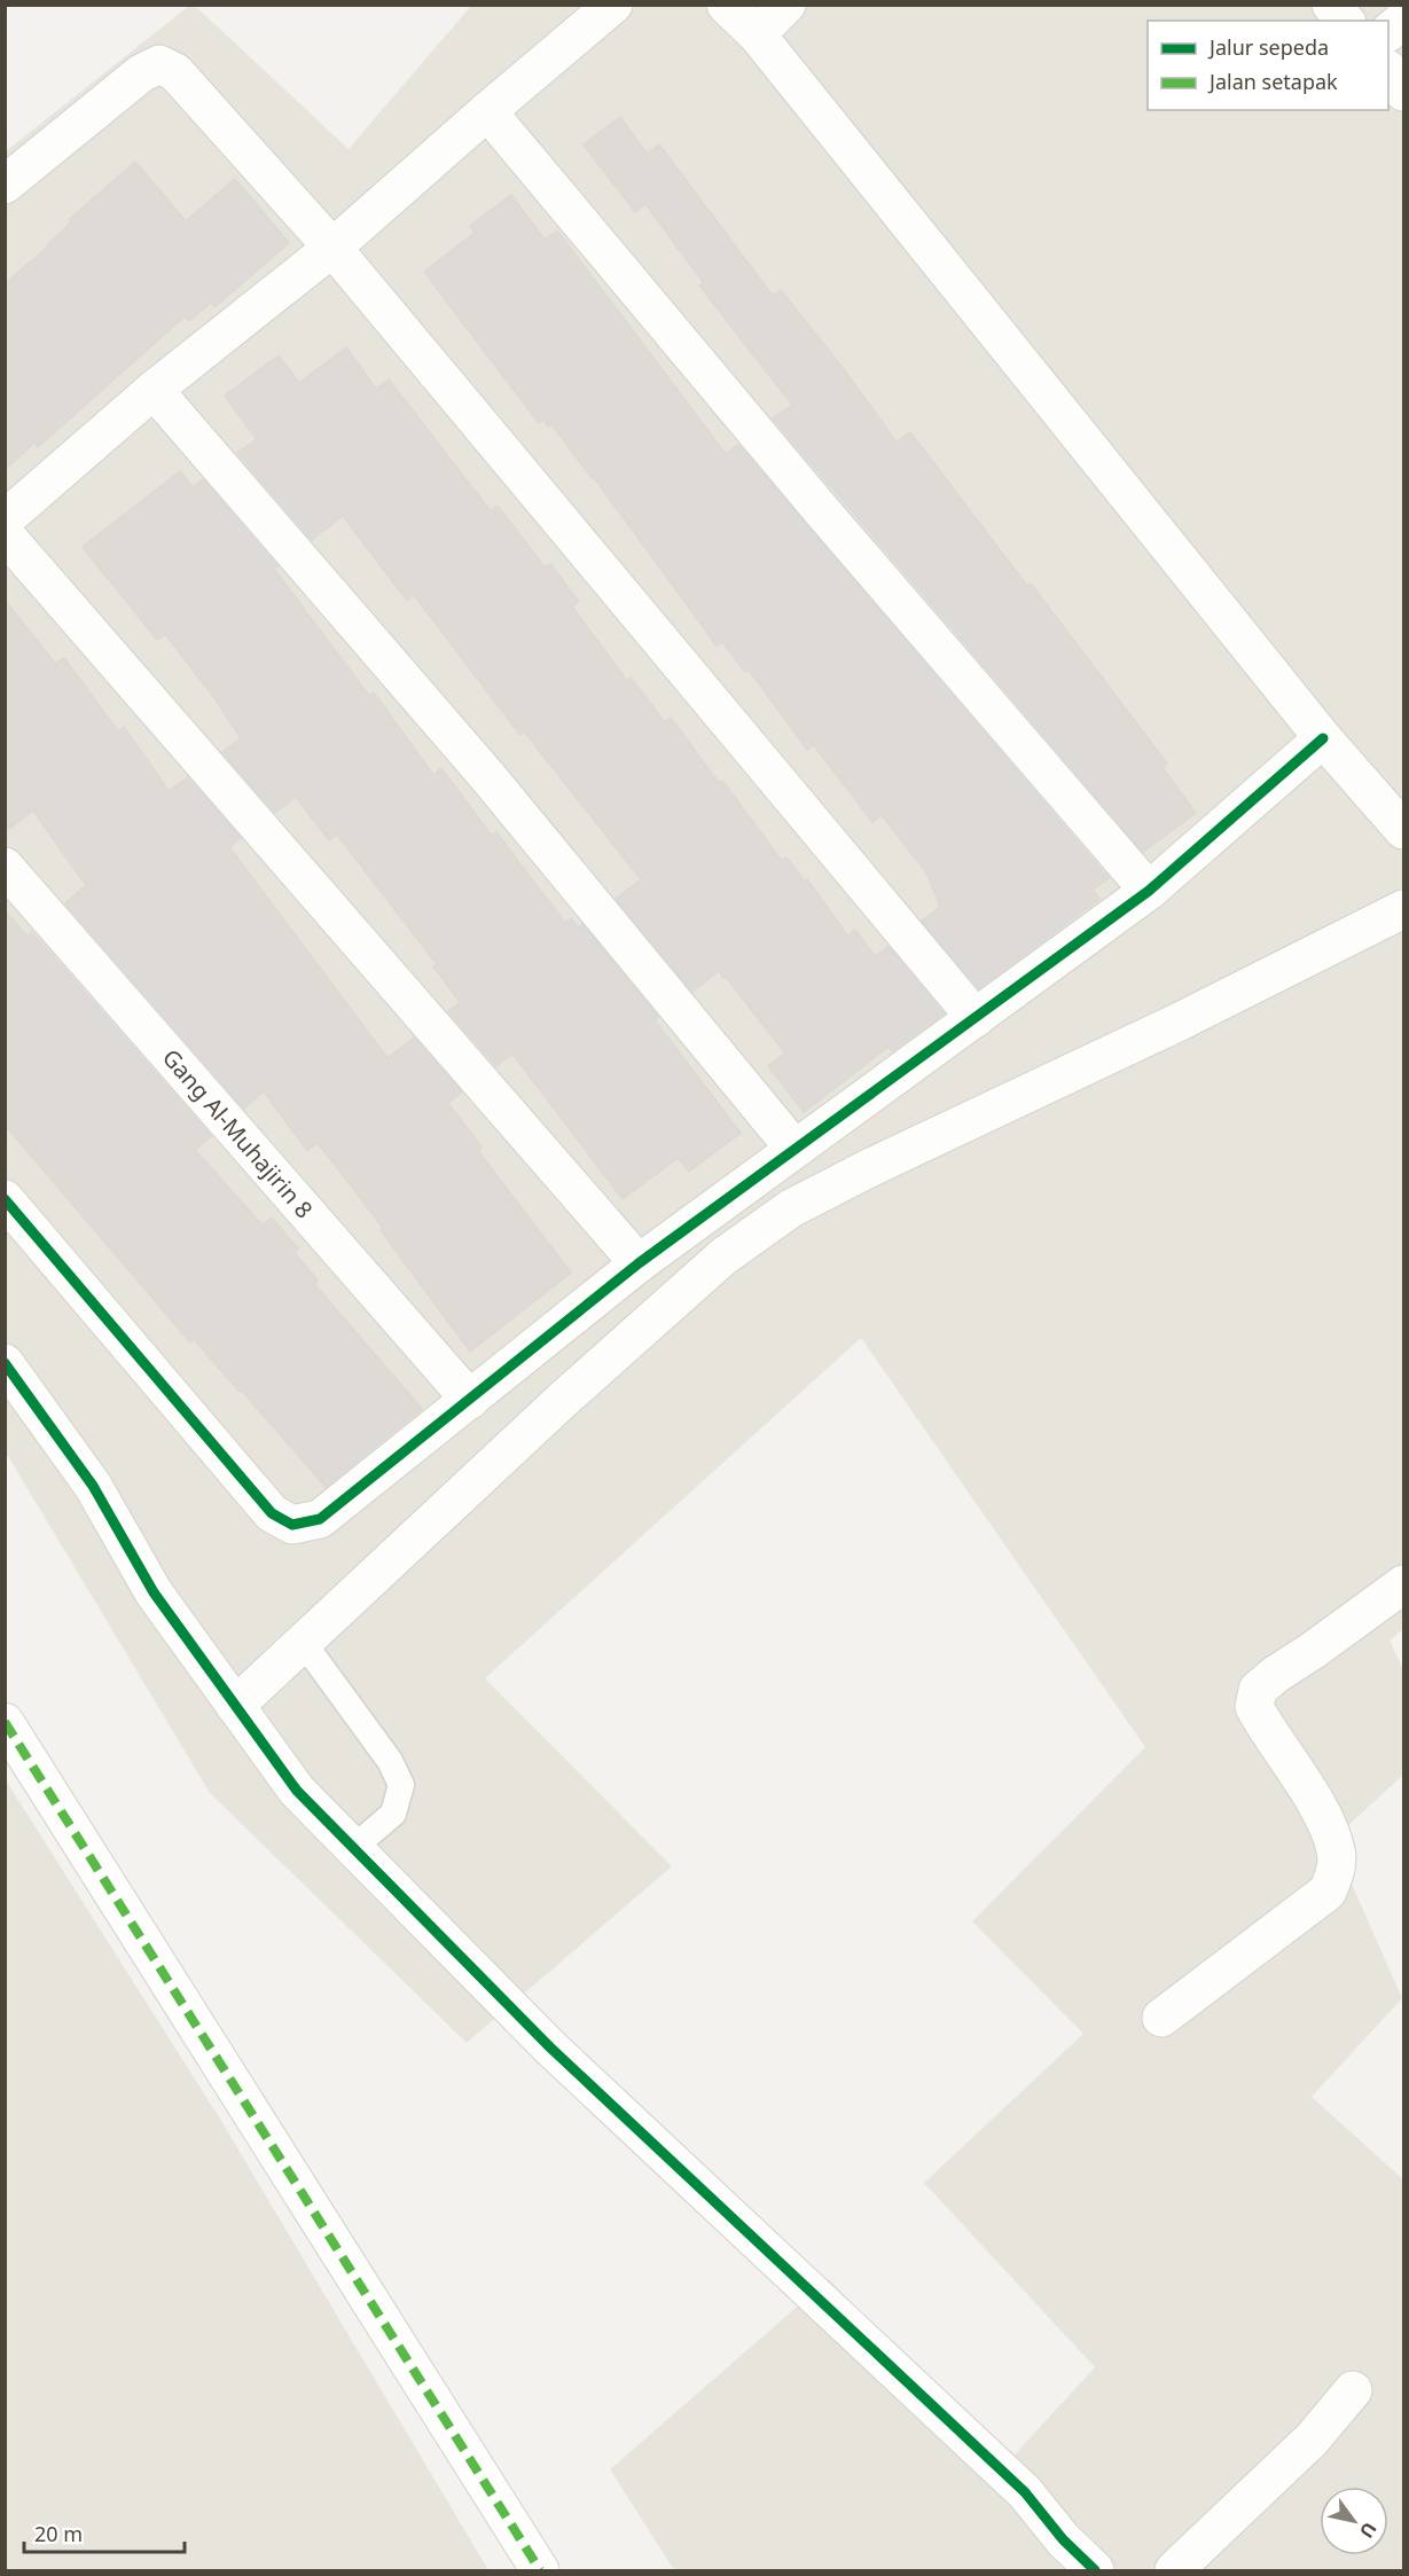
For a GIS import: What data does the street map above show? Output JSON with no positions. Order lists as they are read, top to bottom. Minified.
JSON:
{"streets":{"street":["Gang Al-Muhajirin 8"]},"legend":["Jalur sepeda","Jalan setapak"],"scale_bar":"20 m","north":"bottom right"}
